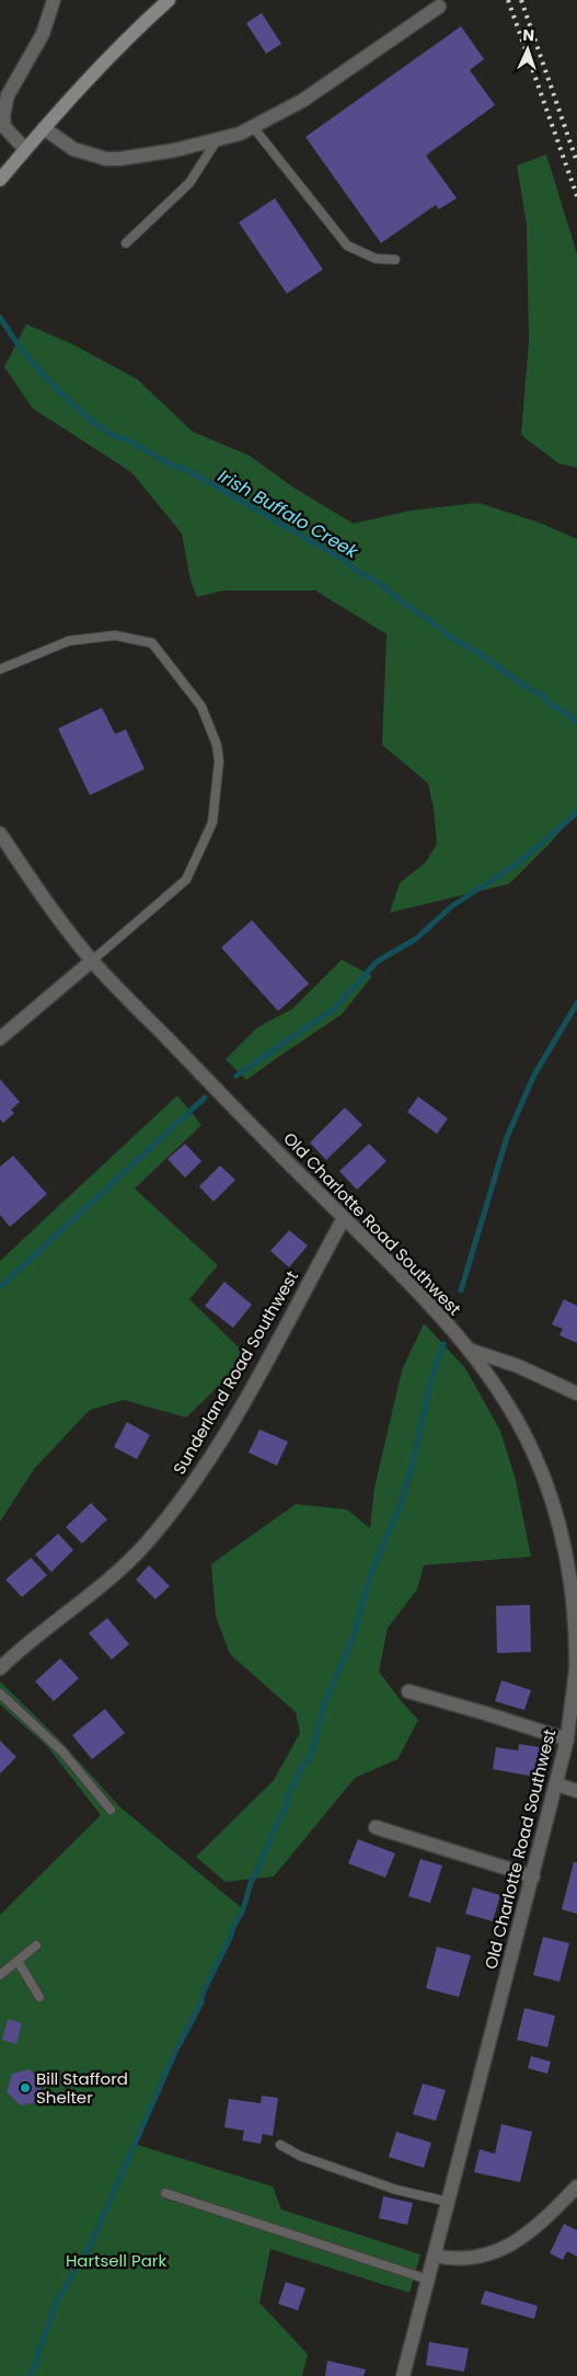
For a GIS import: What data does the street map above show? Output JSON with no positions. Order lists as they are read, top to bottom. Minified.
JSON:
{"streets":{"street":["Old Charlotte Road Southwest","Sunderland Road Southwest"]},"crossings":[["Old Charlotte Road Southwest","Sunderland Road Southwest"]],"water":["Irish Buffalo Creek"],"parks":["Hartsell Park"],"places":["Bill Stafford Shelter"],"north":"top"}
